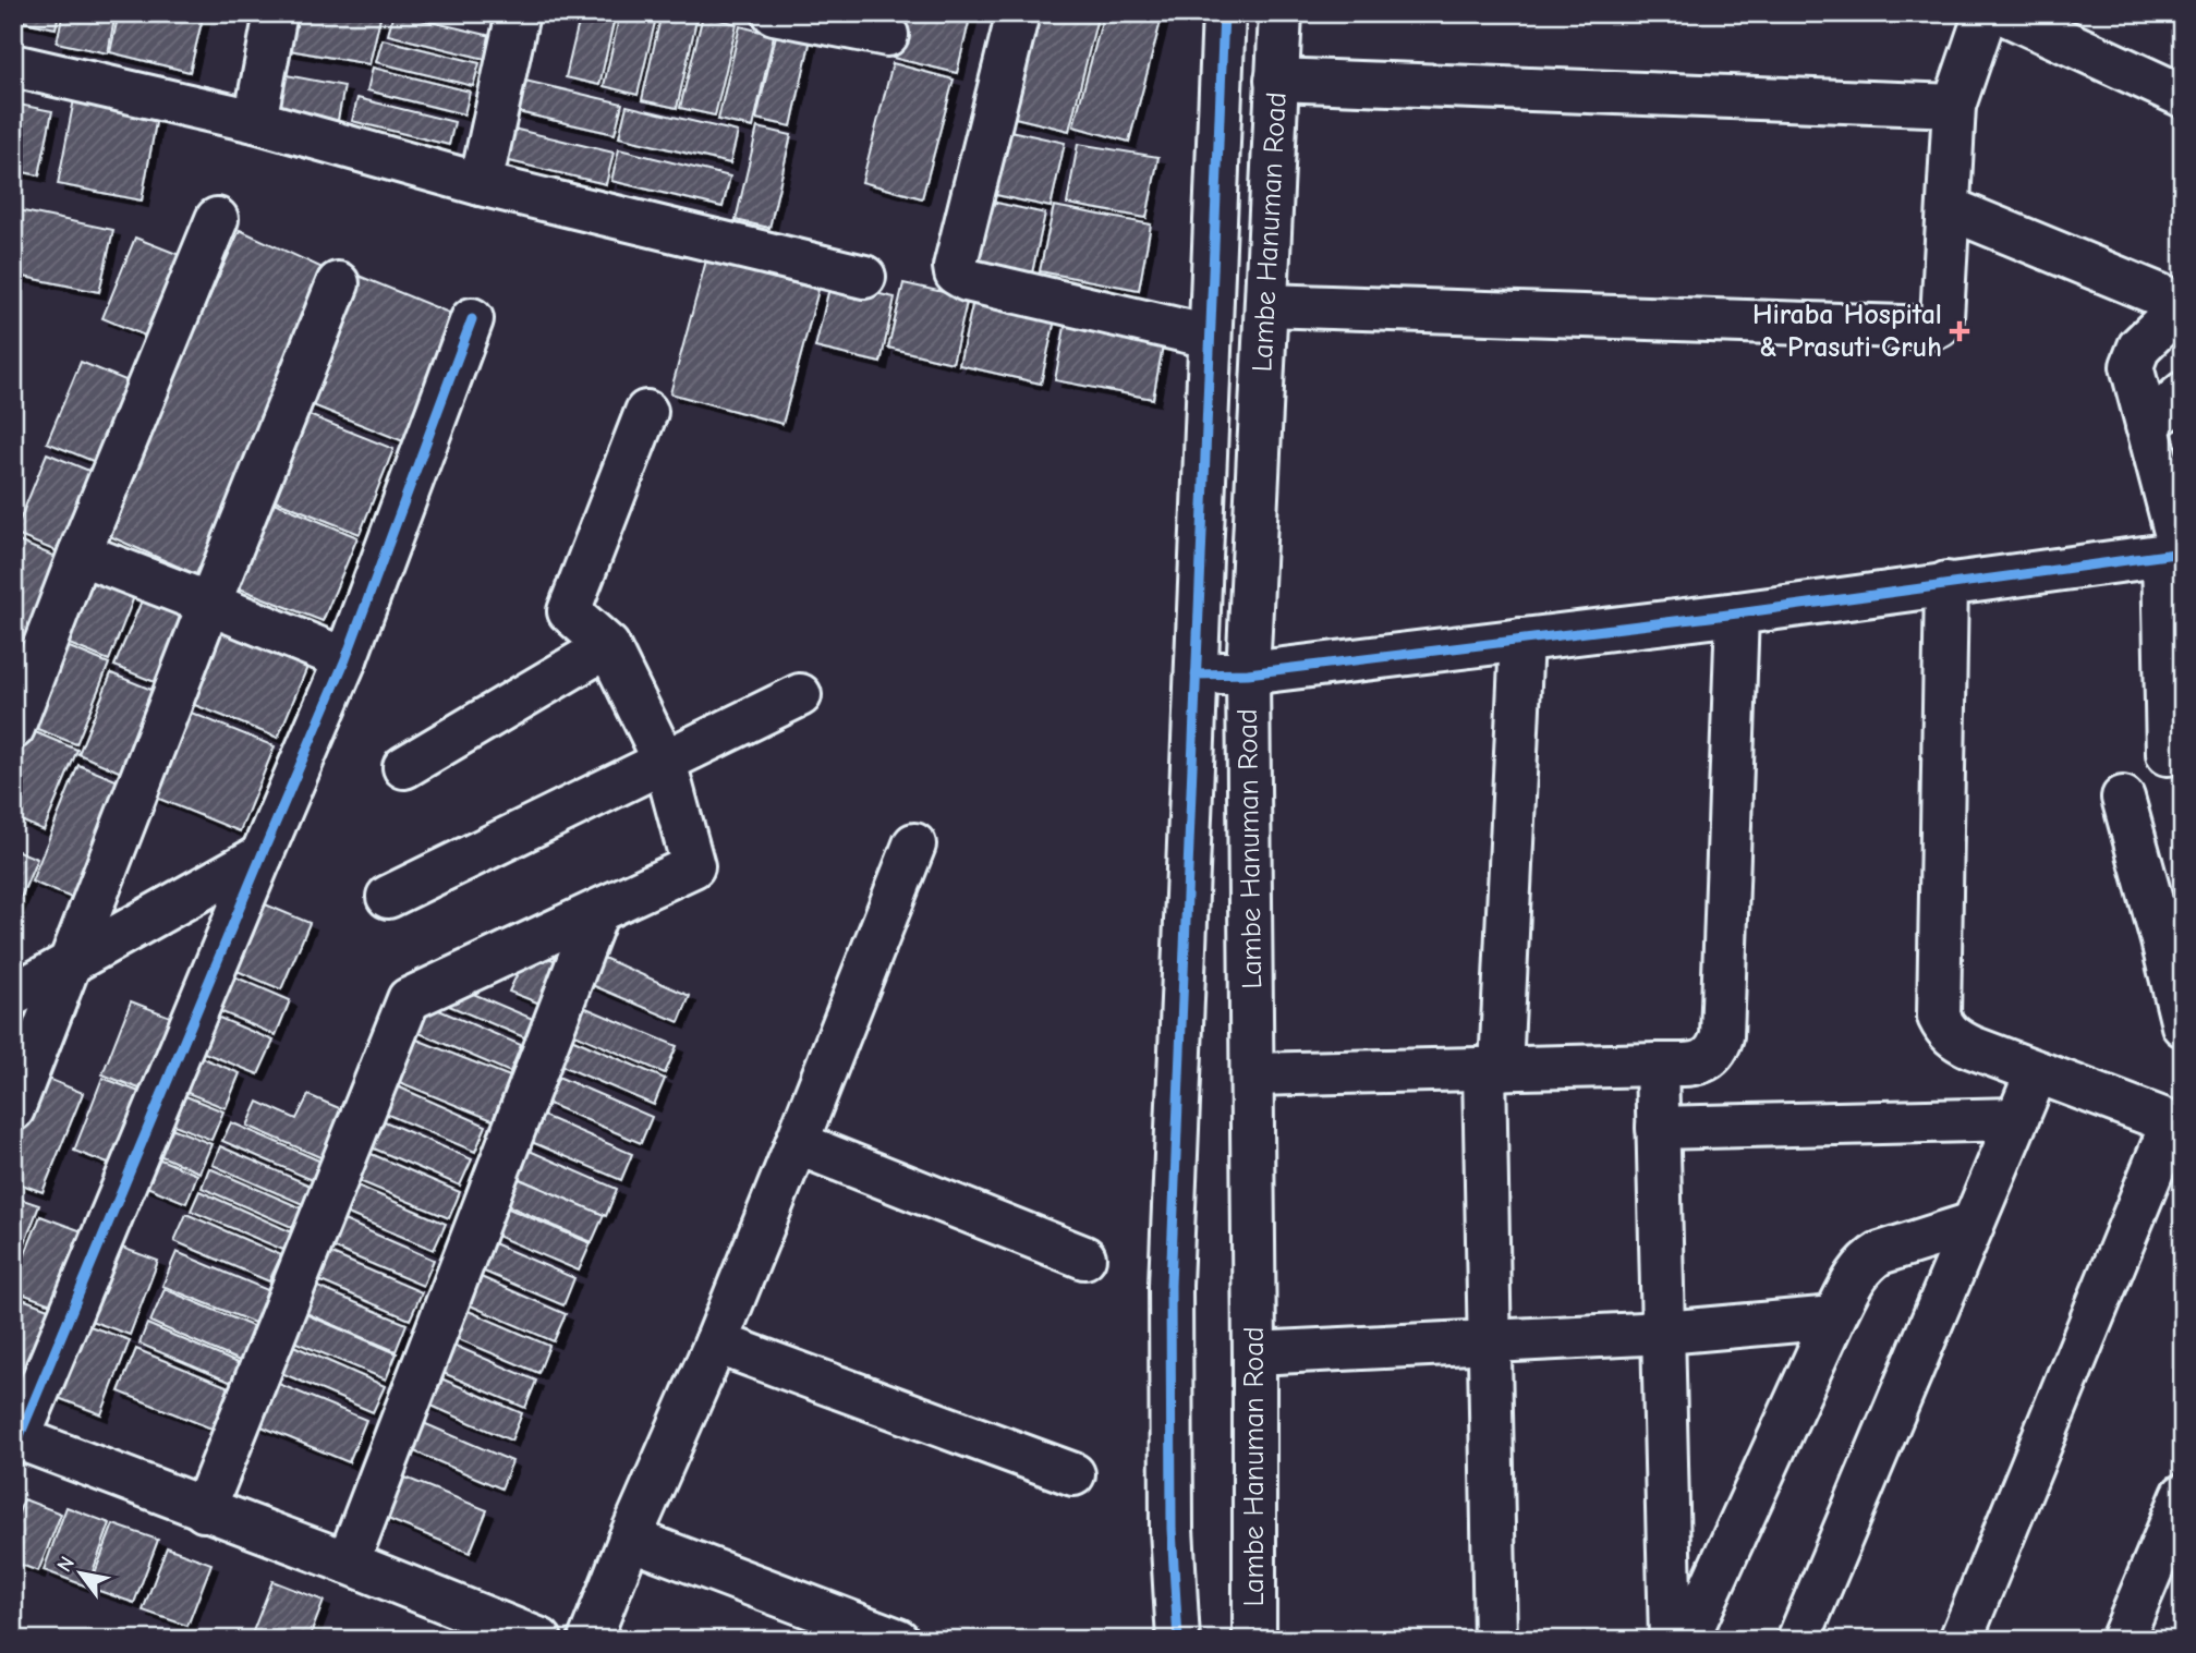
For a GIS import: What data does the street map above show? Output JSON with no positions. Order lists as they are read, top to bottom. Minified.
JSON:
{"streets":{"street":["Lambe Hanuman Road"]},"places":{"health":["Hiraba Hospital & Prasuti Gruh"]},"north":"top left"}
